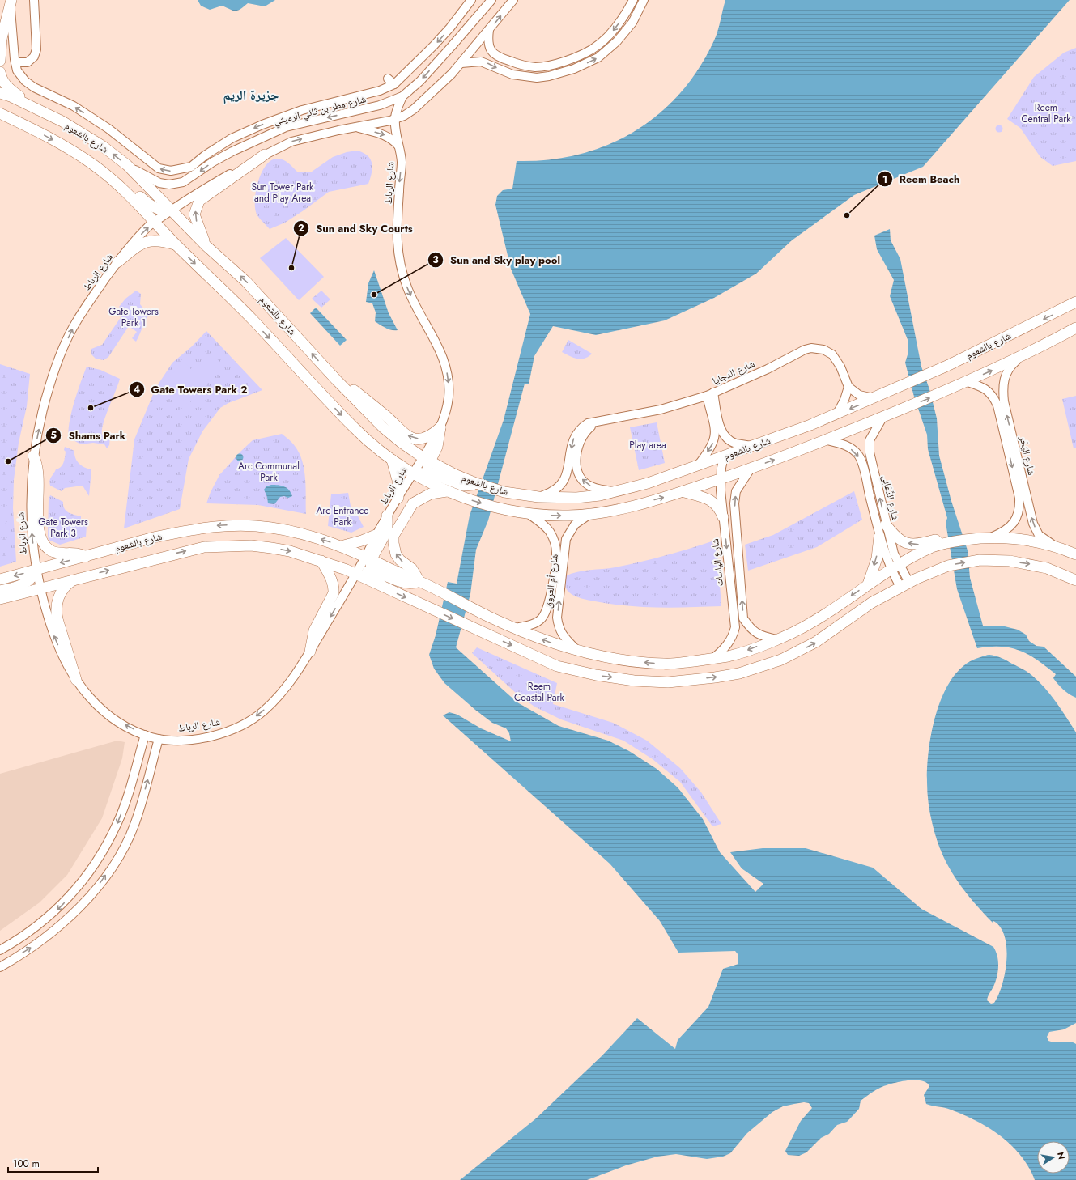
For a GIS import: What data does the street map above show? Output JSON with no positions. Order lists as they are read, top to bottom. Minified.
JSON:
{"streets":{"main road":["شارع بالشعوم"],"street":["شارع مطر بن ثاني الرميثي","شارع الرباط","شارع الدجايا","شارع اليَحَر","شارع الدَّعَالِى","شارع الياسات","شارع أم العروق"]},"crossings":[["شارع مطر بن ثاني الرميثي","شارع بالشعوم"],["شارع بالشعوم","شارع الرباط"],["شارع بالشعوم","شارع الدجايا"],["شارع بالشعوم","شارع اليَحَر"],["شارع بالشعوم","شارع الدَّعَالِى"],["شارع بالشعوم","شارع الياسات"],["شارع بالشعوم","شارع أم العروق"]],"one_way":["شارع الياسات","شارع أم العروق"],"districts":["جزيرة الريم"],"parks":["Reem Central Park","Sun Tower Park and Play Area","Gate Towers Park 1","Play area","Arc Communal Park","Arc Entrance Park","Gate Towers Park 3","Reem Coastal Park"],"places":["Reem Beach","Sun and Sky Courts","Sun and Sky play pool","Gate Towers Park 2","Shams Park"],"scale_bar":"100 m","north":"right"}
